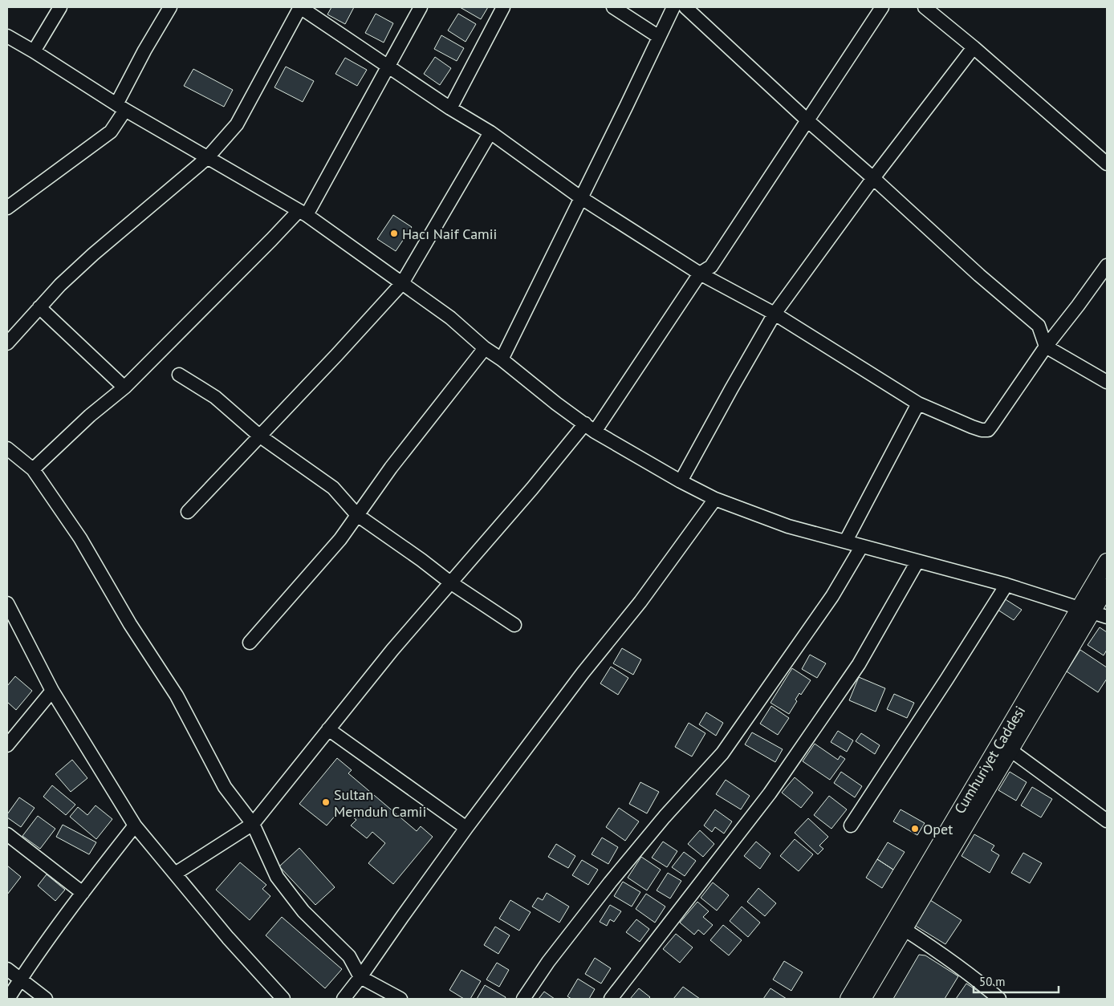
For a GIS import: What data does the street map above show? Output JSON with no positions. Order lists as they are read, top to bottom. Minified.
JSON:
{"streets":{"main road":["Cumhuriyet Caddesi"]},"places":["Hacı Naif Camii","Sultan Memduh Camii","Opet"],"scale_bar":"50 m"}
